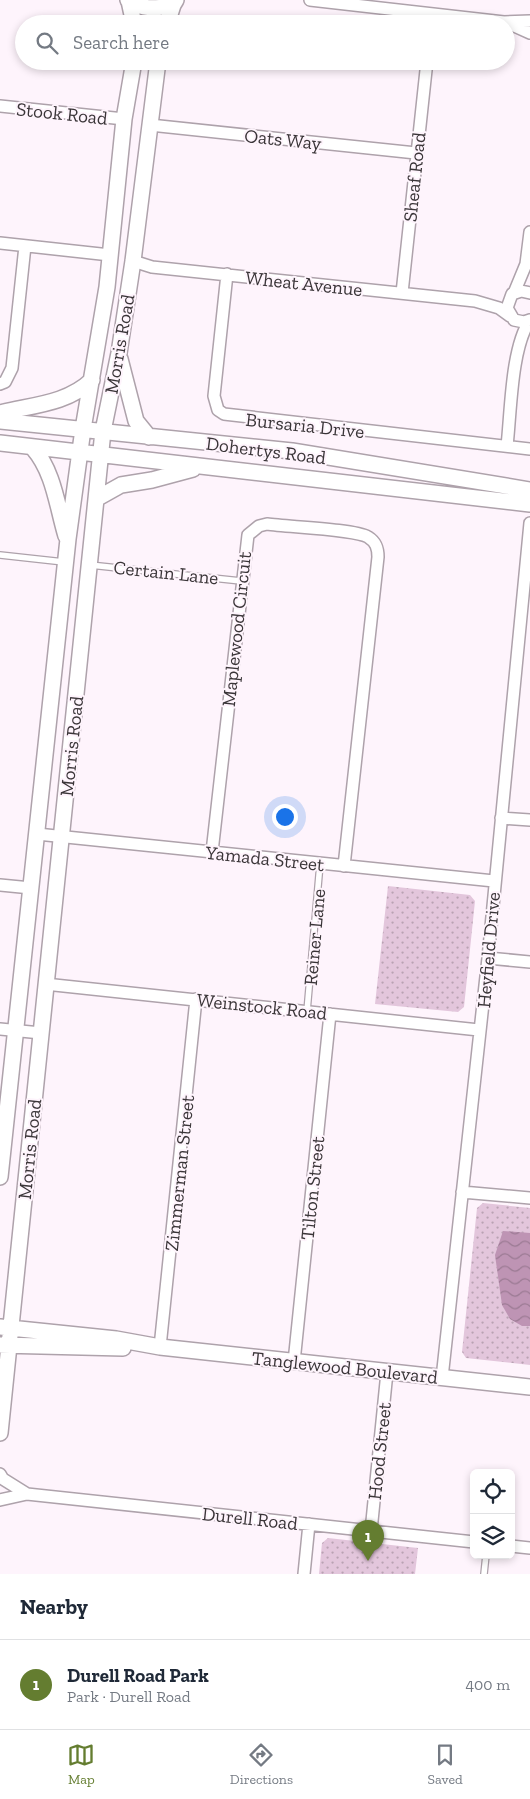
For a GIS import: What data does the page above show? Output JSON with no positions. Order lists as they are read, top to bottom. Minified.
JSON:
{"streets":{"street":["Stook Road","Oats Way","Sheaf Road","Wheat Avenue","Morris Road","Bursaria Drive","Dohertys Road","Maplewood Circuit","Yamada Street","Heyfield Drive","Weinstock Road","Zimmerman Street","Tilton Street","Tanglewood Boulevard","Hood Street","Durell Road"],"lane":["Certain Lane","Reiner Lane"]},"crossings":[["Stook Road","Morris Road"],["Oats Way","Sheaf Road"],["Oats Way","Morris Road"],["Sheaf Road","Wheat Avenue"],["Wheat Avenue","Morris Road"],["Wheat Avenue","Bursaria Drive"],["Morris Road","Dohertys Road"],["Morris Road","Certain Lane"],["Morris Road","Yamada Street"],["Morris Road","Weinstock Road"],["Morris Road","Tanglewood Boulevard"],["Certain Lane","Maplewood Circuit"],["Maplewood Circuit","Yamada Street"],["Yamada Street","Reiner Lane"],["Yamada Street","Heyfield Drive"],["Reiner Lane","Weinstock Road"],["Heyfield Drive","Weinstock Road"],["Heyfield Drive","Tanglewood Boulevard"],["Weinstock Road","Zimmerman Street"],["Weinstock Road","Tilton Street"],["Zimmerman Street","Tanglewood Boulevard"],["Tilton Street","Tanglewood Boulevard"],["Tanglewood Boulevard","Hood Street"],["Hood Street","Durell Road"]],"page":{"search":"Search here","pins":"1","heading":"Nearby","list":[{"mark":"1","name":"Durell Road Park","note":"Park · Durell Road","value":"400 m"}],"nav":["Map","Directions","Saved"]}}
